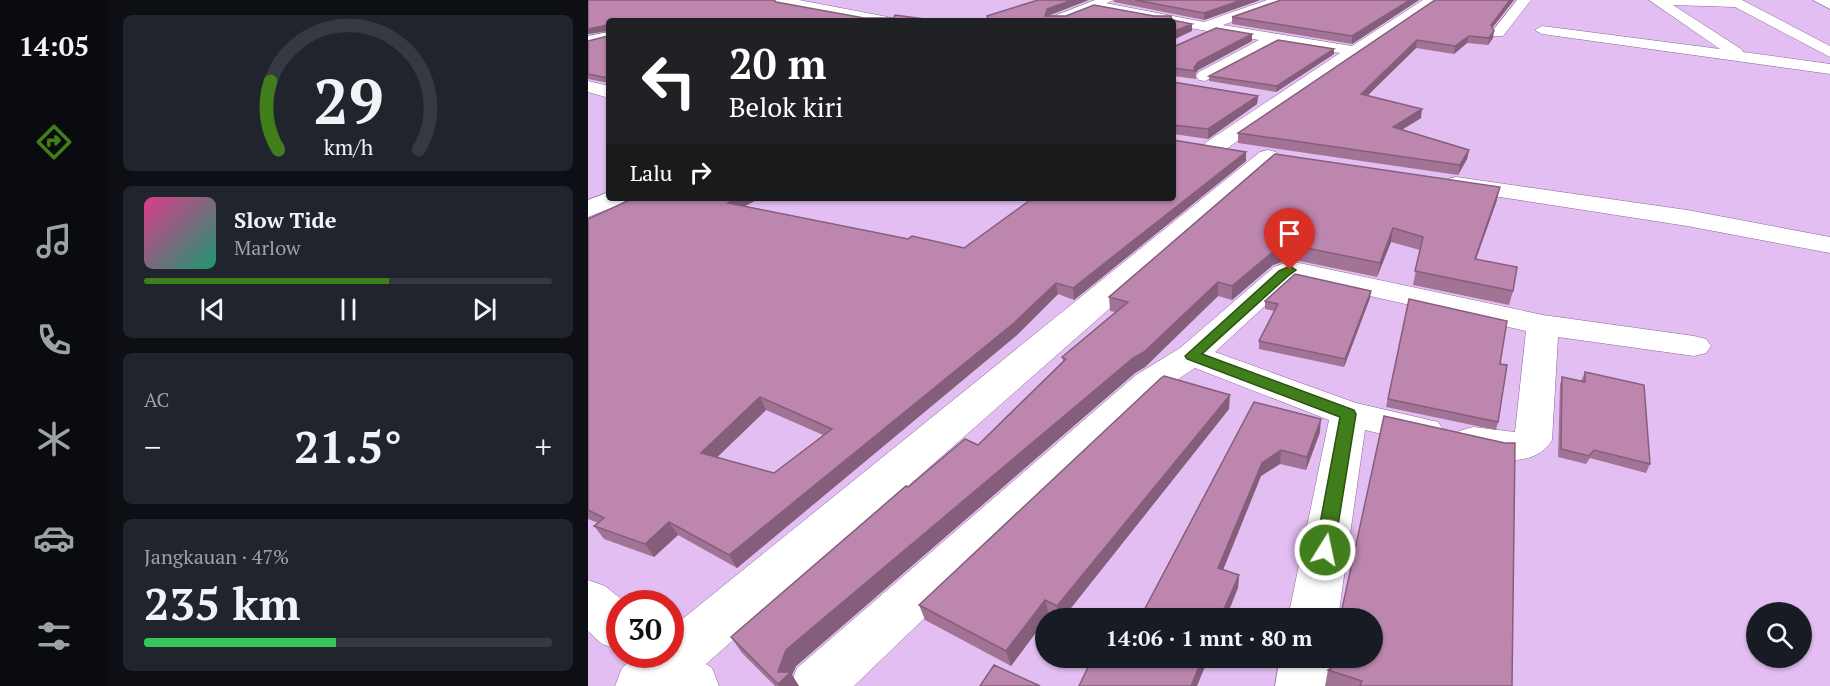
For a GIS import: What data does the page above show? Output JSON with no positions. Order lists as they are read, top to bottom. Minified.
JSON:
{"page":{"tabs":"14:05","turn":["20 m","Belok kiri"],"then":"Lalu","song":["Slow Tide","Marlow"],"tile":["AC",["Jangkauan · 47%","235 km"]],"heat":["−","21.5°","+"],"limit":"30","trip":"14:06 · 1 mnt · 80 m","gauge":["29","km/h"]}}
